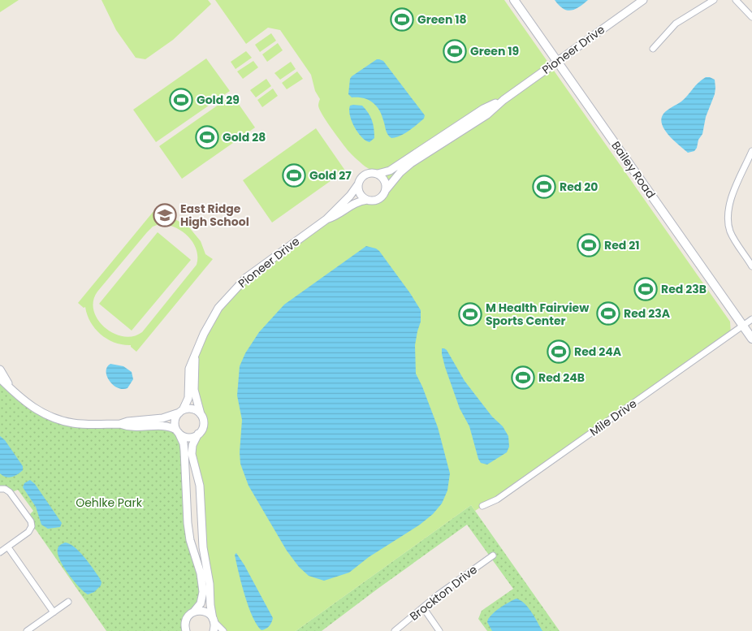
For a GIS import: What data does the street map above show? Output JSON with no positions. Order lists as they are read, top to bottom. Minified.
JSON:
{"streets":{"main road":["Bailey Road"],"street":["Pioneer Drive","Mile Drive","Brockton Drive"]},"crossings":[["Pioneer Drive","Bailey Road"],["Bailey Road","Mile Drive"]],"parks":["Oehlke Park"],"places":{"sports":["Green 18","Green 19","Gold 29","Gold 28","Gold 27","Red 20","Red 21","Red 23B","Red 23A","M Health Fairview Sports Center","Red 24A","Red 24B"],"school or university":["East Ridge High School"]}}
